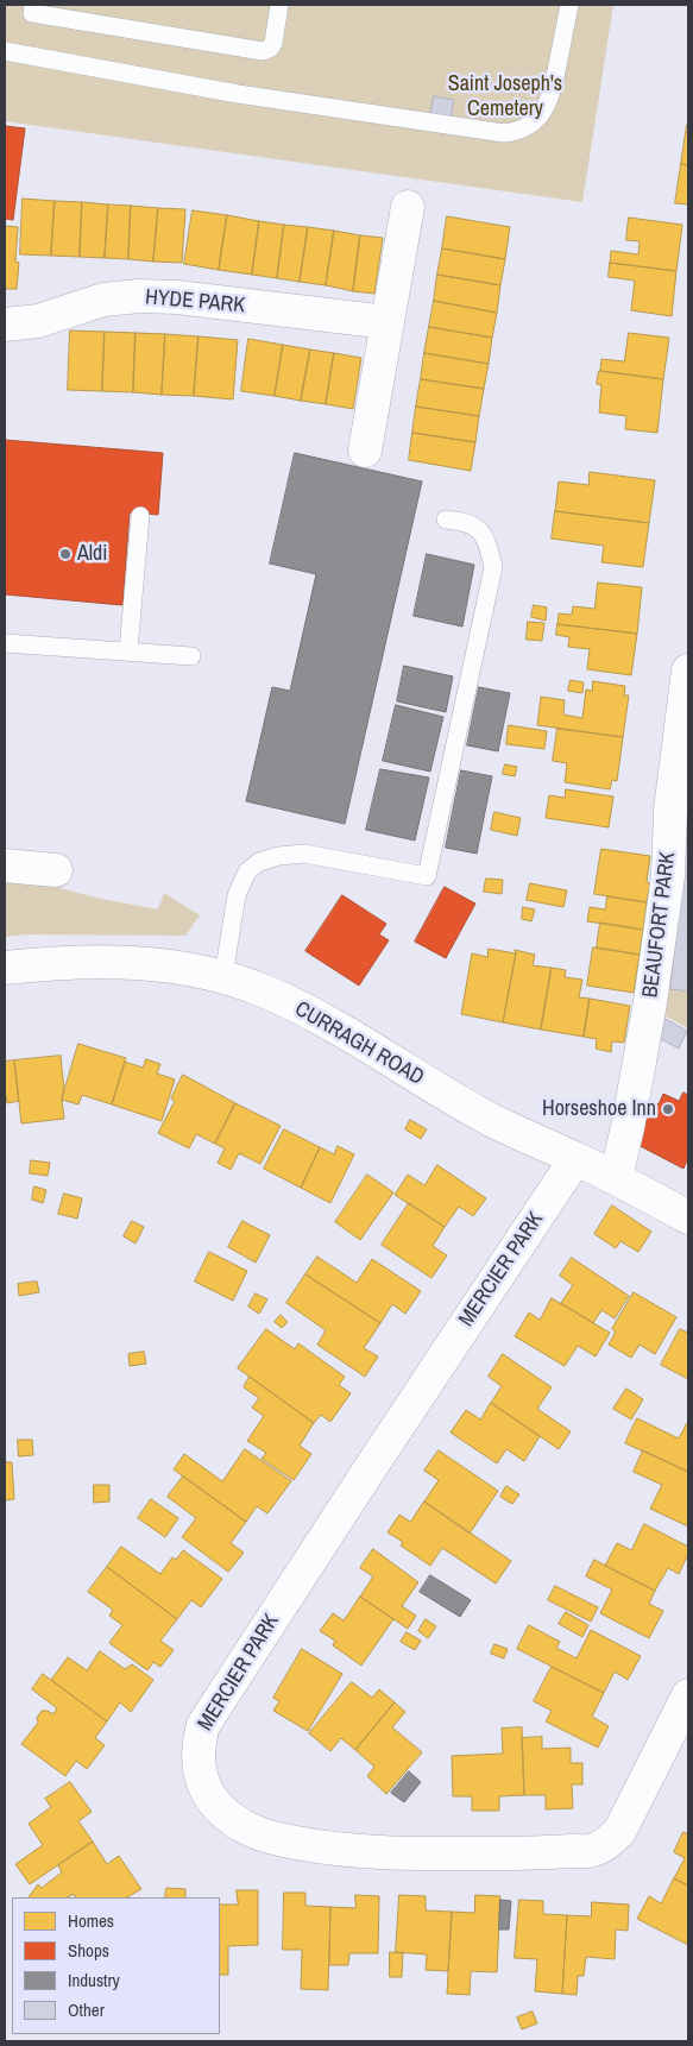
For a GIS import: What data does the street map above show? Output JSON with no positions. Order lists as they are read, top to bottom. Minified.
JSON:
{"streets":{"street":["HYDE PARK","BEAUFORT PARK","CURRAGH ROAD","MERCIER PARK"]},"crossings":[["BEAUFORT PARK","CURRAGH ROAD"],["CURRAGH ROAD","MERCIER PARK"]],"parks":["Saint Joseph's Cemetery"],"places":["Aldi","Horseshoe Inn"],"legend":["Homes","Shops","Industry","Other"]}
